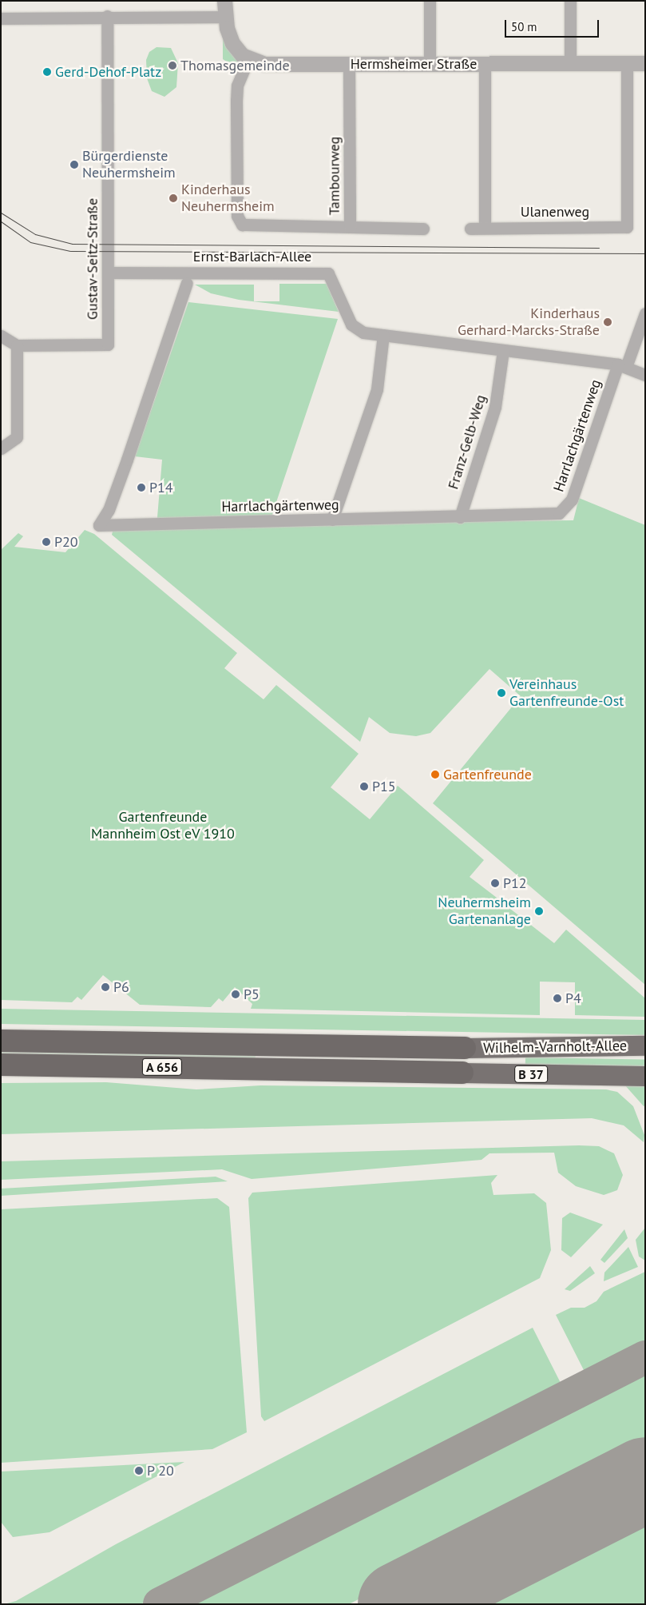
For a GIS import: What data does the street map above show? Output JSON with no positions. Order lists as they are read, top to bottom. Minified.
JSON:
{"streets":{"highway":["Wilhelm-Varnholt-Allee","A 656","B 37"],"street":["Hermsheimer Straße","Tambourweg","Ulanenweg","Ernst-Barlach-Allee","Gustav-Seitz-Straße","Harrlachgärtenweg","Franz-Gelb-Weg"]},"crossings":[["Hermsheimer Straße","Tambourweg"],["Hermsheimer Straße","Ulanenweg"],["Ernst-Barlach-Allee","Gustav-Seitz-Straße"],["Ernst-Barlach-Allee","Harrlachgärtenweg"],["Ernst-Barlach-Allee","Franz-Gelb-Weg"],["Harrlachgärtenweg","Franz-Gelb-Weg"],["Wilhelm-Varnholt-Allee","A 656"]],"parks":["Gartenfreunde Mannheim Ost eV 1910"],"places":["Thomasgemeinde","Gerd-Dehof-Platz","Bürgerdienste Neuhermsheim","Kinderhaus Neuhermsheim","Kinderhaus Gerhard-Marcks-Straße","P14","P20","Vereinhaus Gartenfreunde-Ost","Gartenfreunde","P15","P12","Neuhermsheim Gartenanlage","P6","P5","P4","P 20"],"scale_bar":"50 m"}
